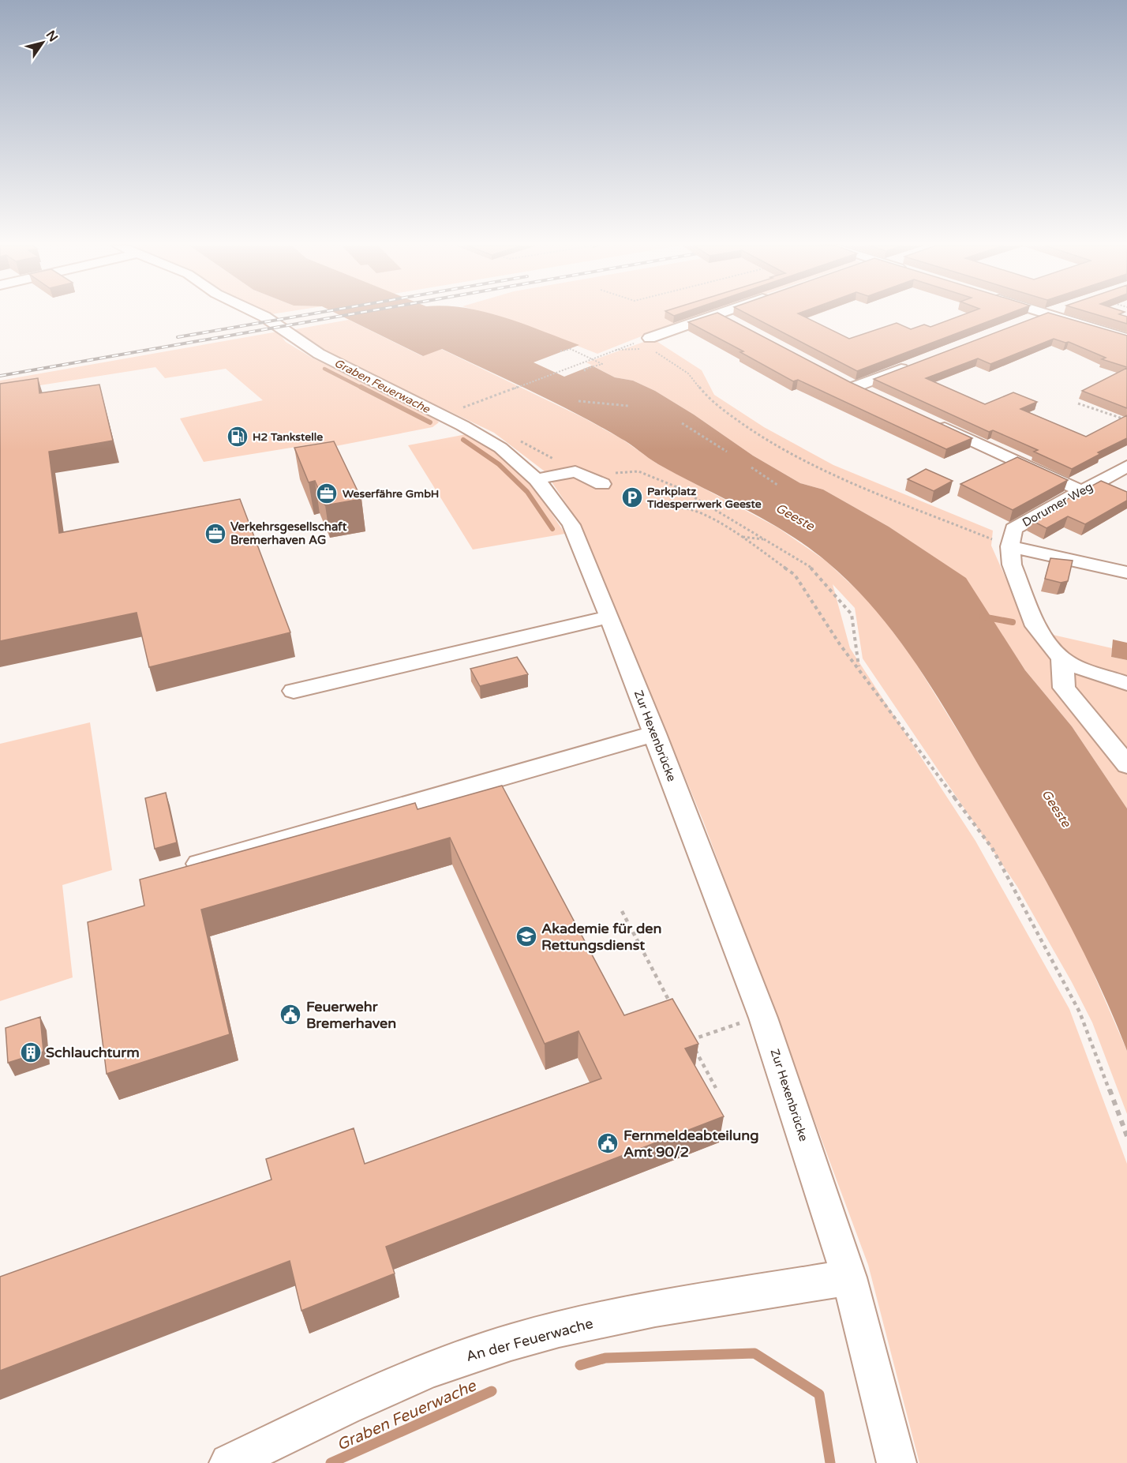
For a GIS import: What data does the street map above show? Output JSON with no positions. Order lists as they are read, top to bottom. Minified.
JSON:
{"streets":{"street":["Dorumer Weg","Zur Hexenbrücke","An der Feuerwache"]},"crossings":[["Zur Hexenbrücke","An der Feuerwache"]],"water":["Graben Feuerwache","Geeste"],"places":{"fuel station":["H2 Tankstelle"],"office":["Weserfähre GmbH","Verkehrsgesellschaft Bremerhaven AG"],"parking":["Parkplatz Tidesperrwerk Geeste"],"school or university":["Akademie für den Rettungsdienst"],"public building":["Feuerwehr Bremerhaven","Fernmeldeabteilung Amt 90/2"],"building":["Schlauchturm"]},"north":"top right"}
